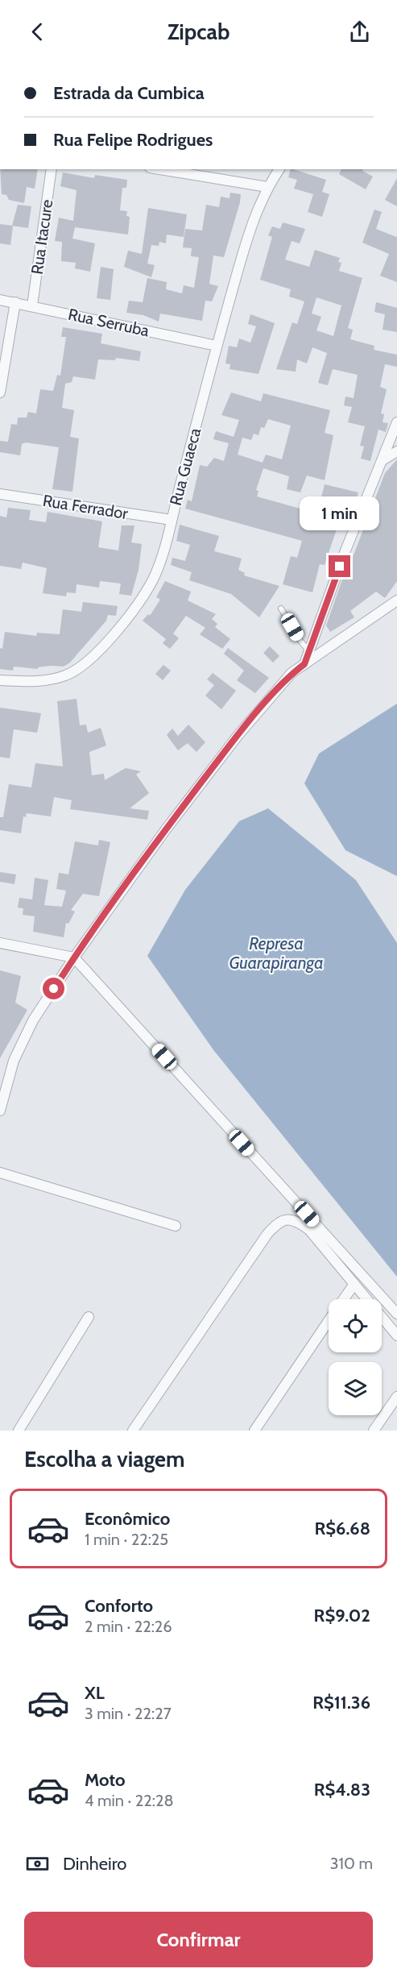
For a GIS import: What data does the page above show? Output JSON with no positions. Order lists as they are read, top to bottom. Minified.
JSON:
{"streets":{"street":["Rua Itacure","Rua Serruba","Rua Guaeca","Rua Ferrador"]},"crossings":[["Rua Itacure","Rua Serruba"],["Rua Serruba","Rua Guaeca"],["Rua Guaeca","Rua Ferrador"]],"water":["Represa Guarapiranga"],"page":{"header":"Zipcab","banner":["Estrada da Cumbica","Rua Felipe Rodrigues"],"bubble":"1 min","heading":"Escolha a viagem","list":[{"name":"Econômico","note":"1 min · 22:25","value":"R$6.68"},{"name":"Conforto","note":"2 min · 22:26","value":"R$9.02"},{"name":"XL","note":"3 min · 22:27","value":"R$11.36"},{"name":"Moto","note":"4 min · 22:28","value":"R$4.83"}],"pay":["Dinheiro","310 m"],"buttons":"Confirmar"}}
